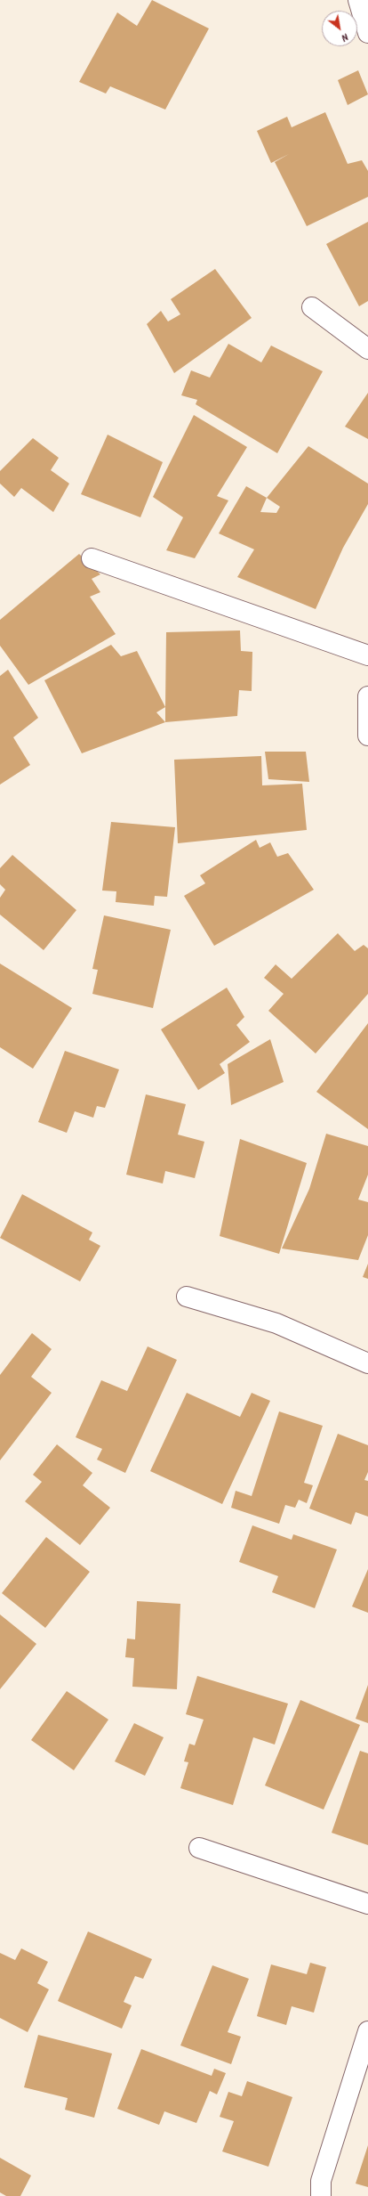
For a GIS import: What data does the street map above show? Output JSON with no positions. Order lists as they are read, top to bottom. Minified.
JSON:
{"north":"bottom right"}
